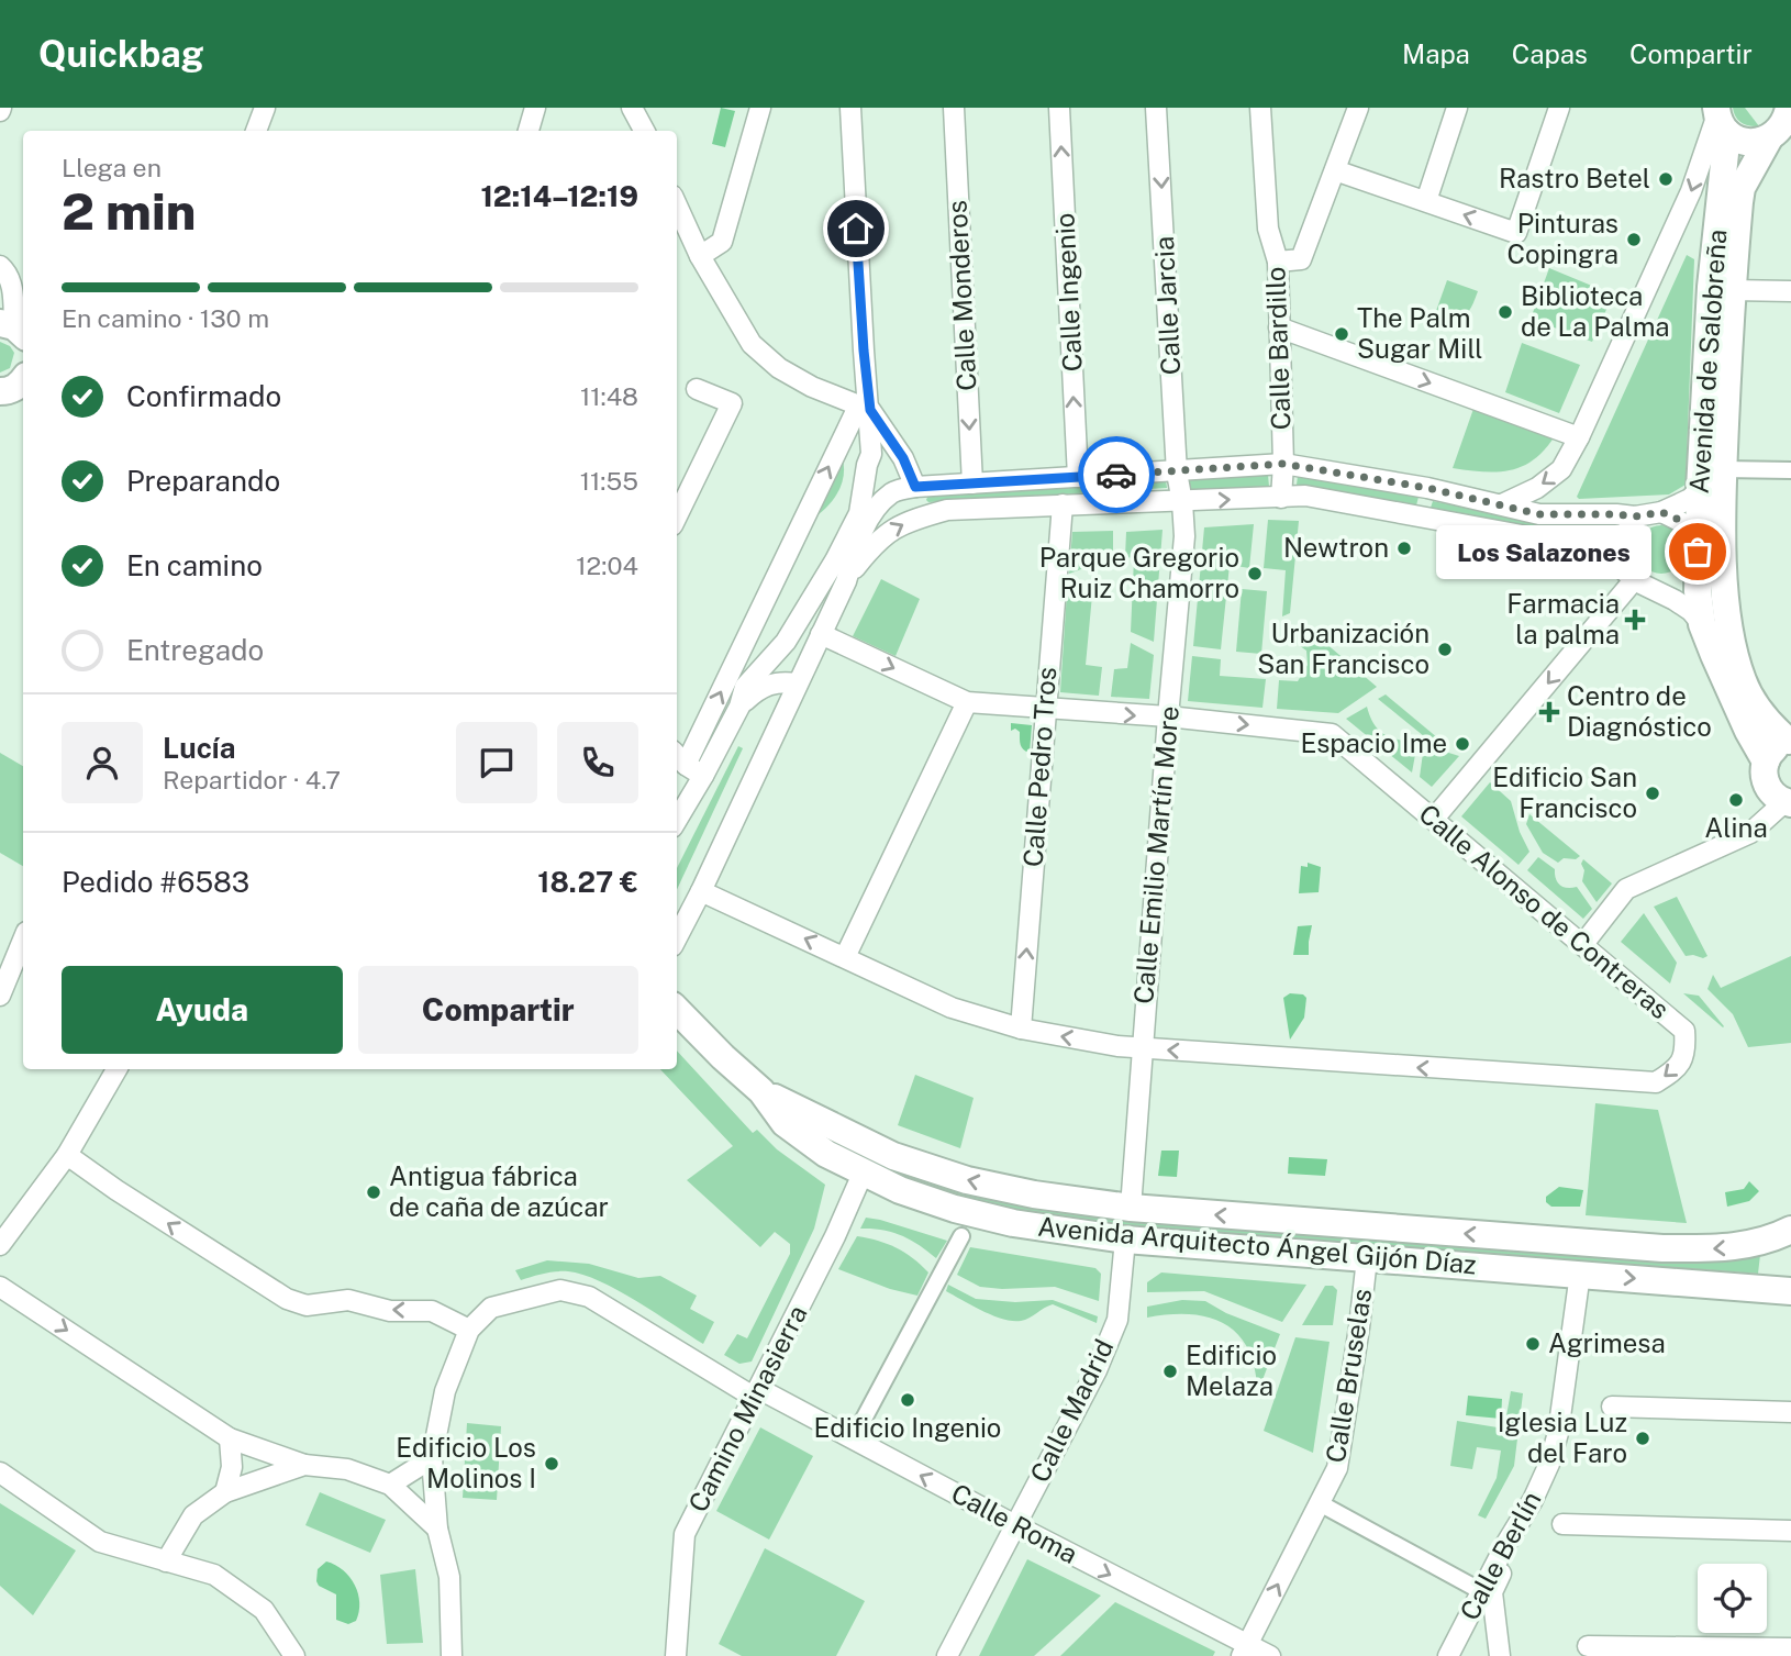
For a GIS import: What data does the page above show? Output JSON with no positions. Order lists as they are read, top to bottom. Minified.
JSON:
{"streets":{"main road":["Avenida de Salobreña","Avenida Arquitecto Ángel Gijón Díaz"],"street":["Calle Ingenio","Calle Monderos","Calle Jarcia","Calle Bardillo","Calle Pedro Tros","Calle Emilio Martín More","Calle Alonso de Contreras","Calle Bruselas","Camino Minasierra","Calle Madrid","Calle Roma","Calle Berlín"]},"crossings":[["Calle Jarcia","Calle Emilio Martín More"],["Calle Pedro Tros","Calle Alonso de Contreras"],["Calle Emilio Martín More","Calle Alonso de Contreras"],["Calle Emilio Martín More","Avenida Arquitecto Ángel Gijón Díaz"],["Avenida Arquitecto Ángel Gijón Díaz","Calle Bruselas"],["Avenida Arquitecto Ángel Gijón Díaz","Camino Minasierra"],["Avenida Arquitecto Ángel Gijón Díaz","Calle Madrid"],["Avenida Arquitecto Ángel Gijón Díaz","Calle Berlín"],["Calle Bruselas","Calle Roma"],["Camino Minasierra","Calle Roma"],["Calle Madrid","Calle Roma"]],"one_way":["Calle Ingenio","Calle Jarcia","Calle Bruselas"],"places":{"other":["Rastro Betel","Pinturas Copingra","Biblioteca de La Palma","The Palm Sugar Mill","Newtron","Los Salazones","Parque Gregorio Ruiz Chamorro","Urbanización San Francisco","Espacio Ime","Edificio San Francisco","Alina","Antigua fábrica de caña de azúcar","Agrimesa","Edificio Melaza","Edificio Ingenio","Iglesia Luz del Faro","Edificio Los Molinos I"],"health":["Farmacia la palma","Centro de Diagnóstico"]},"page":{"header":"Quickbag","nav":["Mapa","Capas","Compartir"],"heading":["2 min","Llega en","12:14–12:19"],"panel":["Lucía","Repartidor · 4.7","Pedido #6583","18.27 €"],"bar":"En camino · 130 m","list":[["Confirmado","11:48"],["Preparando","11:55"],["En camino","12:04"],"Entregado"],"bubble":"Los Salazones","buttons":["Ayuda","Compartir"]}}
